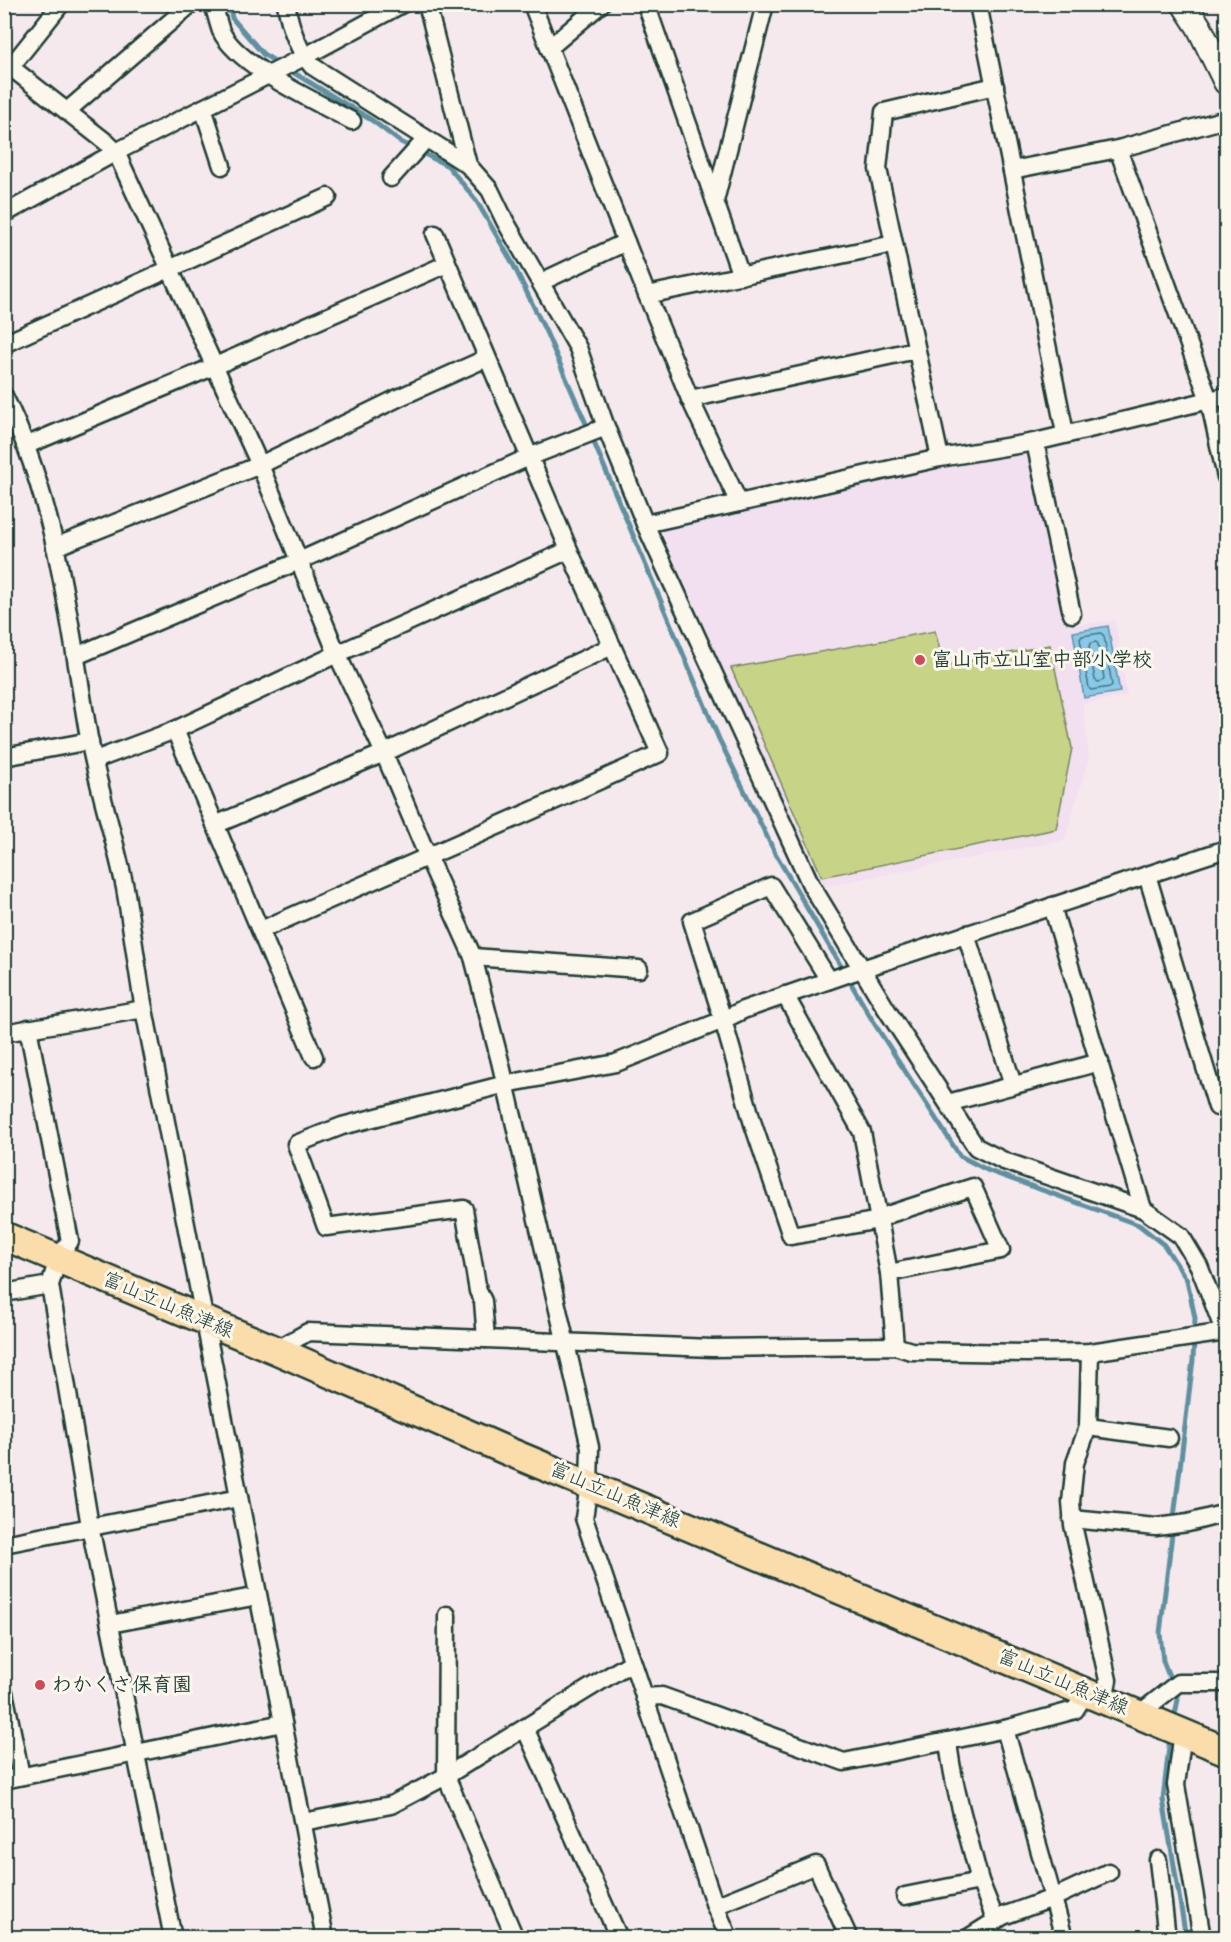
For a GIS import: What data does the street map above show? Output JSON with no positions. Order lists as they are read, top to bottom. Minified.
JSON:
{"streets":{"main road":["富山立山魚津線"]},"places":["富山市立山室中部小学校","わかくさ保育園"]}
